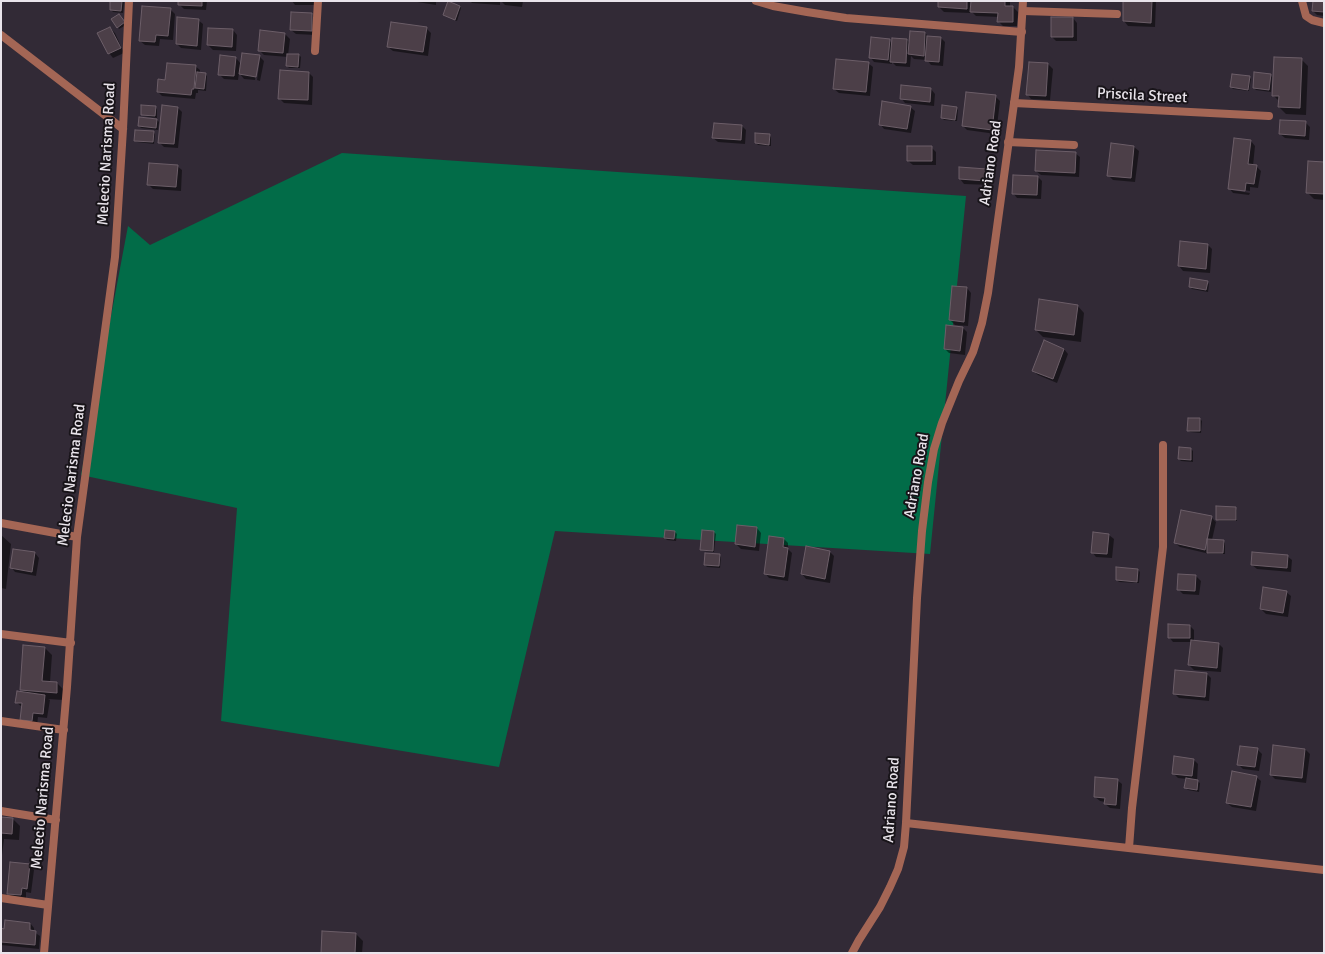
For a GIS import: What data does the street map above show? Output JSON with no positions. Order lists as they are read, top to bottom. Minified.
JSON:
{"streets":{"street":["Priscila Street","Melecio Narisma Road","Adriano Road"]},"crossings":[["Priscila Street","Adriano Road"]]}
